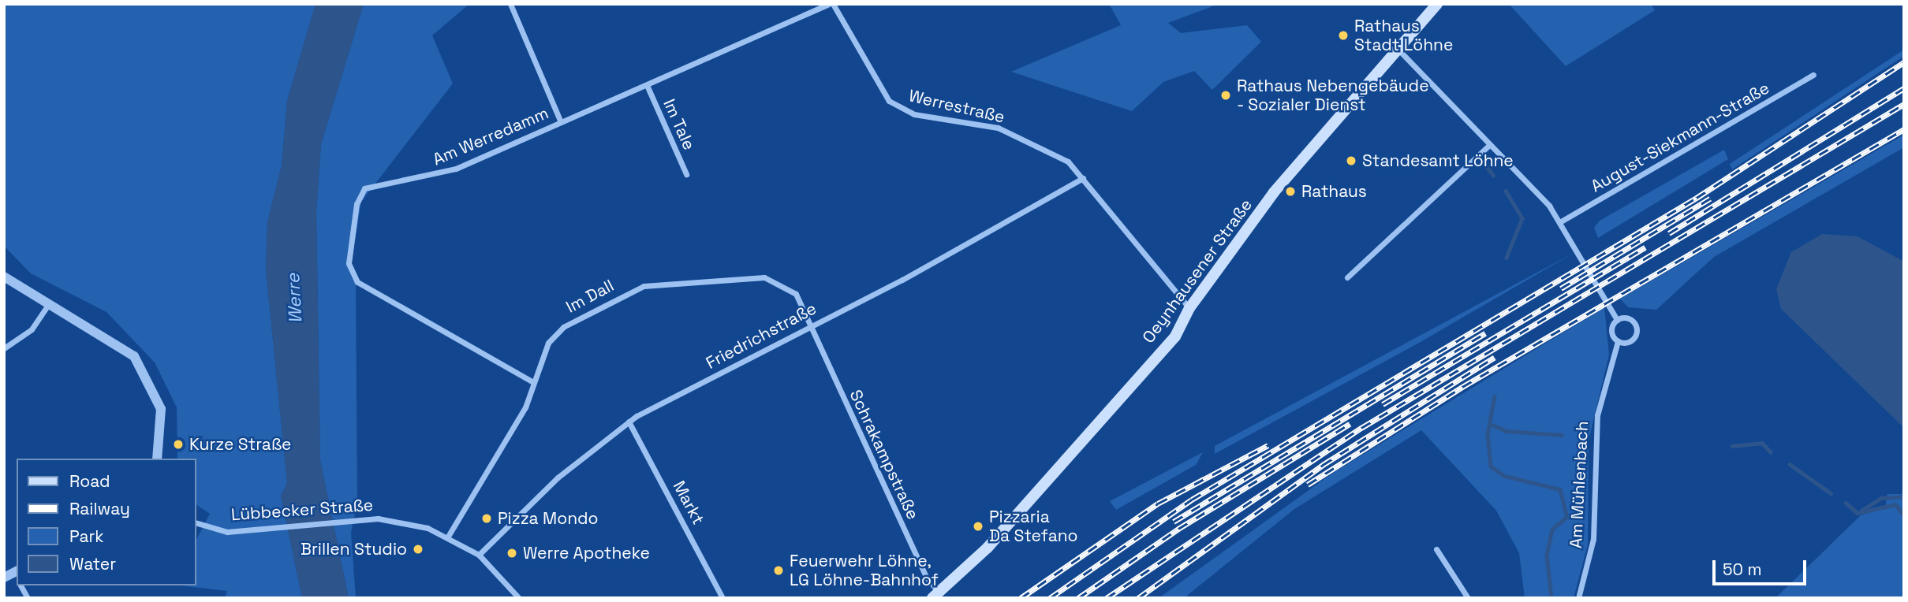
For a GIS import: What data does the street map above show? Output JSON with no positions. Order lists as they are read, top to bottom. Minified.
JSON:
{"streets":{"main road":["Oeynhausener Straße"],"street":["Werrestraße","Im Tale","Am Werredamm","August-Siekmann-Straße","Im Dall","Friedrichstraße","Schrakampstraße","Am Mühlenbach","Markt","Lübbecker Straße"]},"crossings":[["Werrestraße","Am Werredamm"],["Werrestraße","Oeynhausener Straße"],["Werrestraße","Friedrichstraße"],["Im Tale","Am Werredamm"],["Am Werredamm","Im Dall"],["Oeynhausener Straße","Schrakampstraße"],["Im Dall","Friedrichstraße"],["Im Dall","Schrakampstraße"],["Im Dall","Lübbecker Straße"],["Friedrichstraße","Schrakampstraße"],["Friedrichstraße","Markt"],["Friedrichstraße","Lübbecker Straße"]],"water":["Werre"],"places":["Rathaus Stadt Löhne","Rathaus Nebengebäude - Sozialer Dienst","Standesamt Löhne","Rathaus","Kurze Straße","Pizza Mondo","Pizzaria Da Stefano","Brillen Studio","Werre Apotheke","Feuerwehr Löhne, LG Löhne-Bahnhof"],"legend":["Road","Railway","Park","Water"],"scale_bar":"50 m"}
